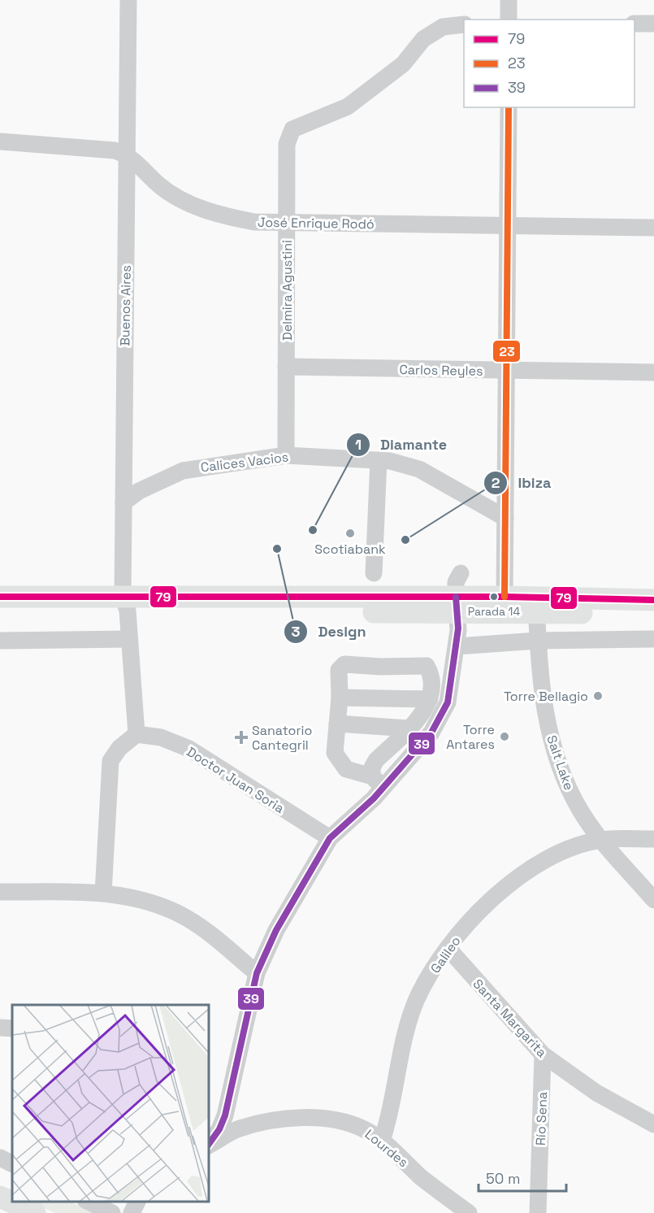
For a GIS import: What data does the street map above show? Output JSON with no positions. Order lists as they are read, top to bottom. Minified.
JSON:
{"streets":{"street":["José Enrique Rodó","Delmira Agustini","Buenos Aires","Carlos Reyles","Calices Vacios","Salt Lake","Doctor Juan Soria","Galileo","Santa Margarita","Río Sena","Lourdes"]},"crossings":[["José Enrique Rodó","Delmira Agustini"],["José Enrique Rodó","Buenos Aires"],["Delmira Agustini","Carlos Reyles"],["Delmira Agustini","Calices Vacios"],["Buenos Aires","Calices Vacios"],["Buenos Aires","Doctor Juan Soria"],["Salt Lake","Galileo"],["Galileo","Santa Margarita"],["Galileo","Lourdes"],["Santa Margarita","Río Sena"]],"places":{"other":["Diamante","Scotiabank","Ibiza","Design","Parada 14","Torre Bellagio","Torre Antares"],"health":["Sanatorio Cantegril"]},"lines":["transit line 23","transit line 79","transit line 39"],"legend":["79","23","39"],"scale_bar":"50 m"}
